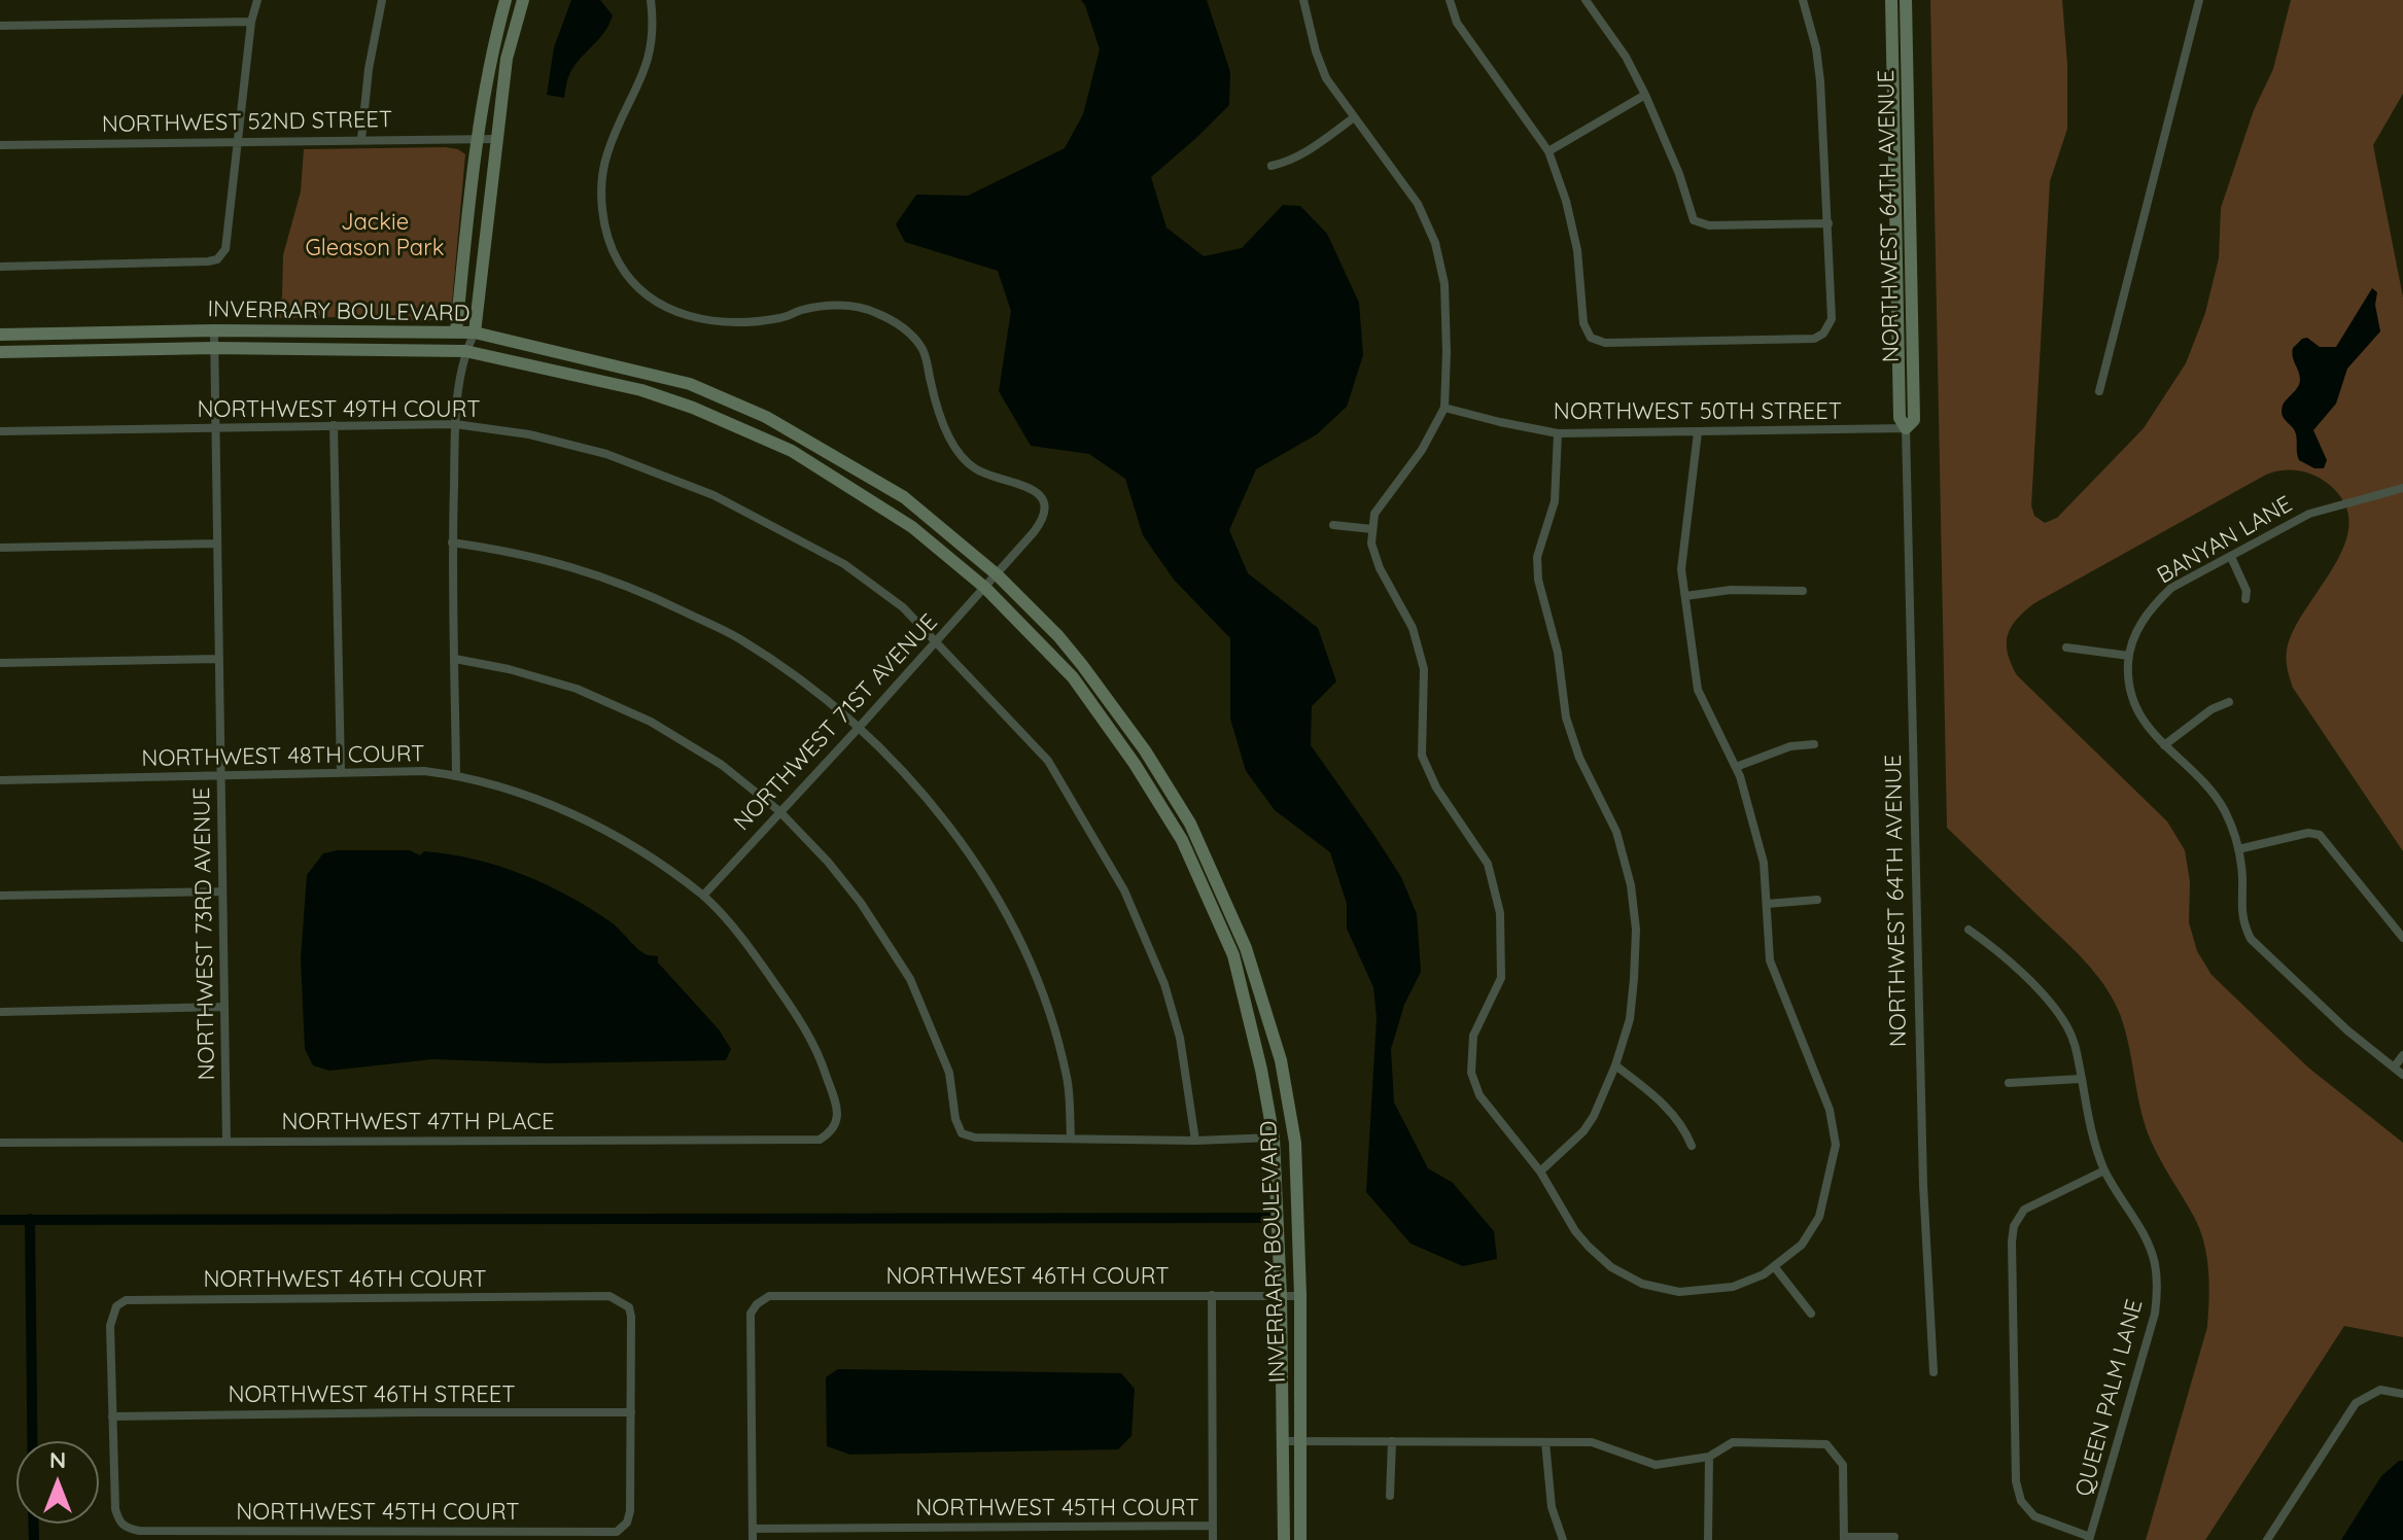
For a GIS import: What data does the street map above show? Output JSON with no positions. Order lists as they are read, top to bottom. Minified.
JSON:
{"streets":{"street":["NORTHWEST 52ND STREET","NORTHWEST 64TH AVENUE","INVERRARY BOULEVARD","NORTHWEST 49TH COURT","NORTHWEST 50TH STREET","BANYAN LANE","NORTHWEST 71ST AVENUE","NORTHWEST 48TH COURT","NORTHWEST 73RD AVENUE","NORTHWEST 47TH PLACE","NORTHWEST 46TH COURT","NORTHWEST 46TH STREET","QUEEN PALM LANE","NORTHWEST 45TH COURT"]},"crossings":[["NORTHWEST 64TH AVENUE","NORTHWEST 50TH STREET"],["INVERRARY BOULEVARD","NORTHWEST 71ST AVENUE"],["INVERRARY BOULEVARD","NORTHWEST 73RD AVENUE"],["INVERRARY BOULEVARD","NORTHWEST 46TH COURT"],["NORTHWEST 49TH COURT","NORTHWEST 71ST AVENUE"],["NORTHWEST 49TH COURT","NORTHWEST 73RD AVENUE"],["NORTHWEST 71ST AVENUE","NORTHWEST 48TH COURT"],["NORTHWEST 48TH COURT","NORTHWEST 73RD AVENUE"],["NORTHWEST 48TH COURT","NORTHWEST 47TH PLACE"],["NORTHWEST 73RD AVENUE","NORTHWEST 47TH PLACE"],["NORTHWEST 46TH COURT","NORTHWEST 46TH STREET"],["NORTHWEST 46TH COURT","NORTHWEST 45TH COURT"],["NORTHWEST 46TH STREET","NORTHWEST 45TH COURT"]],"parks":["Jackie Gleason Park"],"north":"top"}
